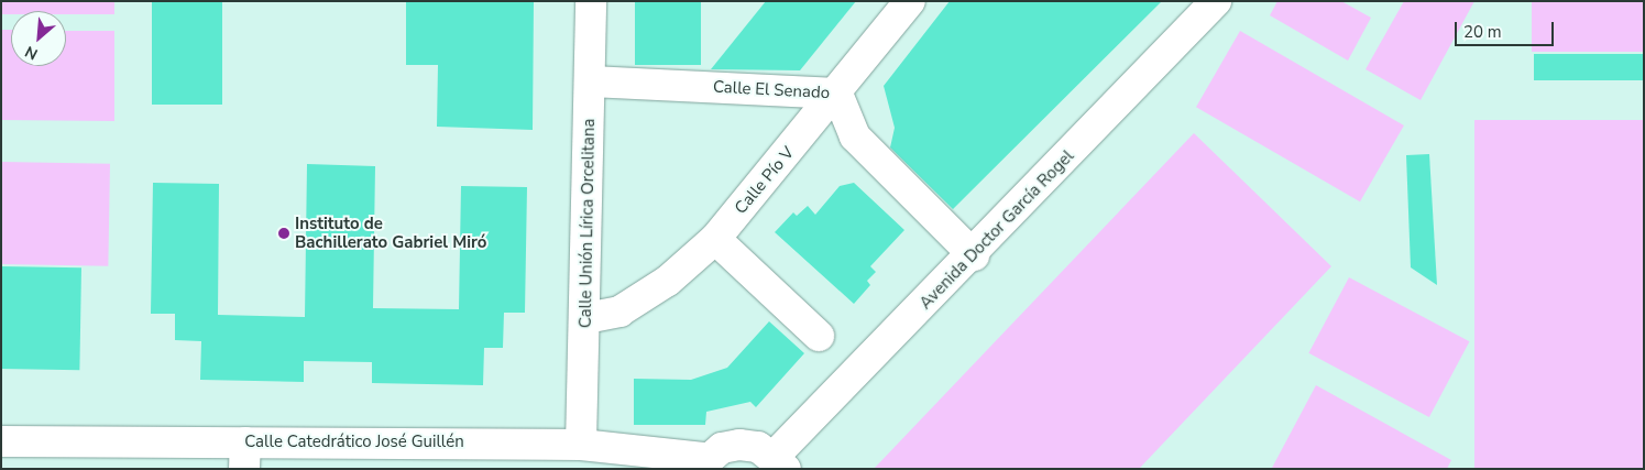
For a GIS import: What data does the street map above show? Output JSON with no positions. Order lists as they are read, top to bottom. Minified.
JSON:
{"streets":{"street":["Calle El Senado","Calle Pío V","Calle Unión Lírica Orcelitana","Avenida Doctor García Rogel","Calle Catedrático José Guillén"]},"crossings":[["Calle El Senado","Calle Pío V"],["Calle El Senado","Calle Unión Lírica Orcelitana"],["Calle El Senado","Avenida Doctor García Rogel"],["Calle Pío V","Calle Unión Lírica Orcelitana"],["Calle Unión Lírica Orcelitana","Calle Catedrático José Guillén"]],"places":["Instituto de Bachillerato Gabriel Miró"],"scale_bar":"20 m","north":"bottom left"}
